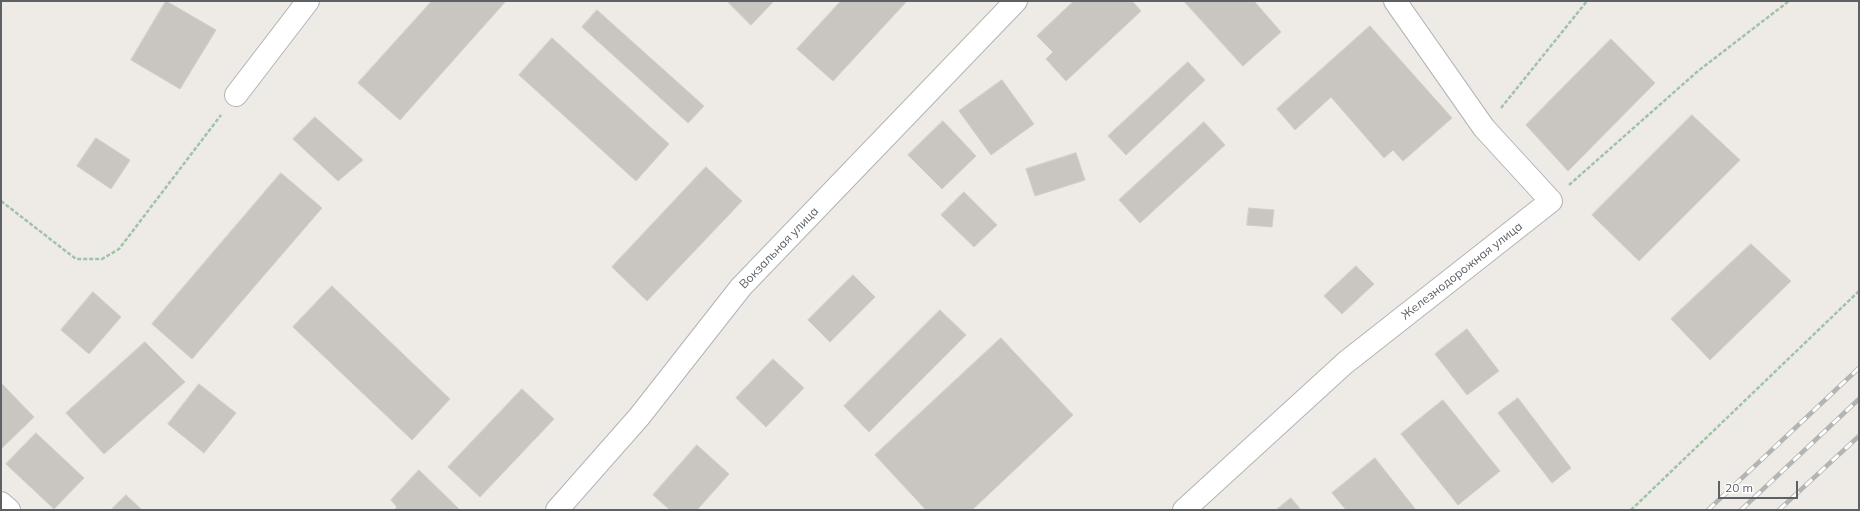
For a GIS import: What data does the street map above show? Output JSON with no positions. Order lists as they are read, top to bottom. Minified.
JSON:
{"streets":{"street":["Вокзальная улица","Железнодорожная улица"]},"scale_bar":"20 m"}
